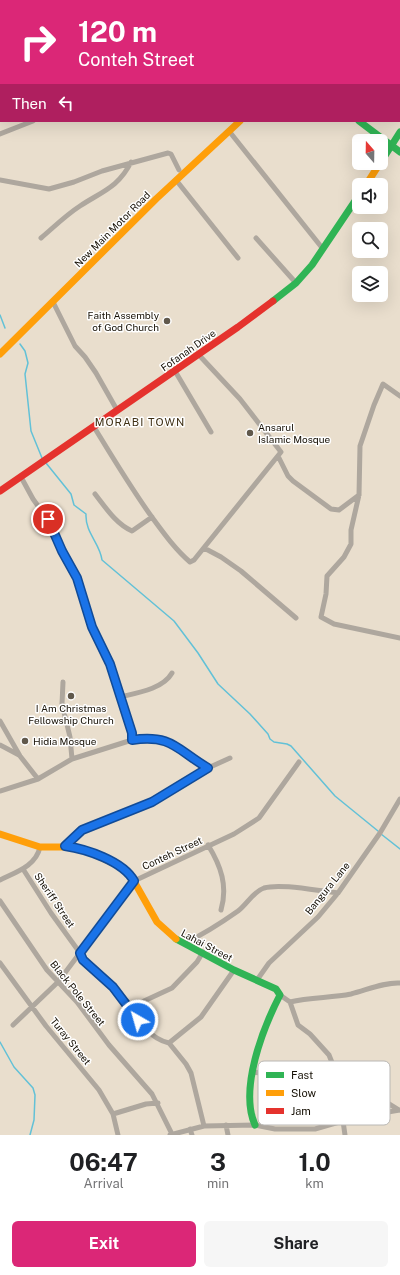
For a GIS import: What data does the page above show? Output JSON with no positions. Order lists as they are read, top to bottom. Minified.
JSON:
{"streets":{"main road":["New Main Motor Road","Fofanah Drive","Lahai Street"],"street":["Conteh Street","Bangura Lane","Sheriff Street","Black Pole Street","Turay Street"]},"crossings":[["Conteh Street","Sheriff Street"],["Conteh Street","Lahai Street"],["Conteh Street","Black Pole Street"],["Conteh Street","Turay Street"],["Bangura Lane","Lahai Street"]],"districts":["MORABI TOWN"],"places":["Faith Assembly of God Church","Ansarul Islamic Mosque","I Am Christmas Fellowship Church","Hidia Mosque"],"legend":["Fast","Slow","Jam"],"north":"top","page":{"turn":["120 m","Conteh Street"],"then":"Then","eta":["06:47","Arrival","3","min","1.0","km"],"buttons":["Exit","Share"]}}
